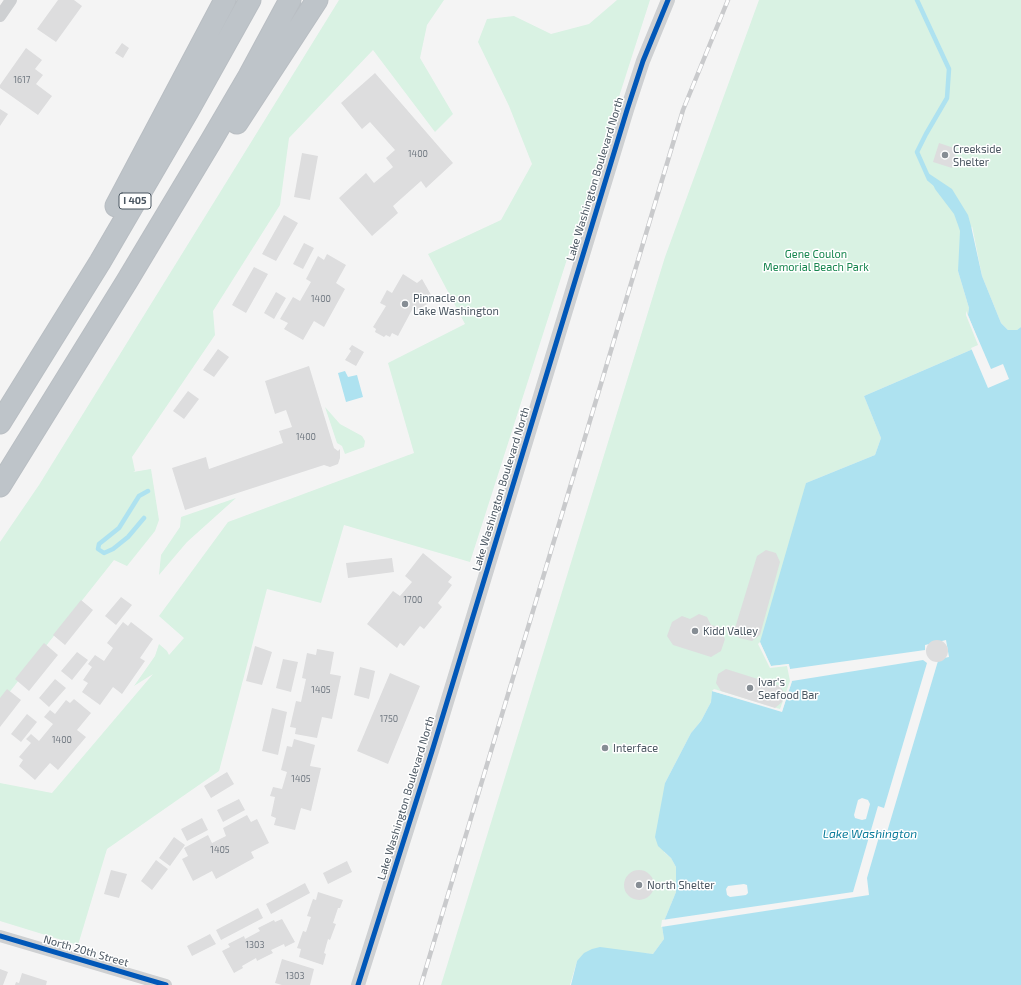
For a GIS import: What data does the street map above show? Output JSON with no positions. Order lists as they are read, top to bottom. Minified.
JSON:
{"streets":{"highway":["I 405"],"street":["Lake Washington Boulevard North","North 20th Street"]},"water":["Lake Washington"],"parks":["Gene Coulon Memorial Beach Park"],"places":["Creekside Shelter","Pinnacle on Lake Washington","Kidd Valley","Ivar's Seafood Bar","Interface","North Shelter"],"house_numbers":["1617","1400","1400","1400","1700","1405","1750","1400","1405","1405","1303","1303"]}
